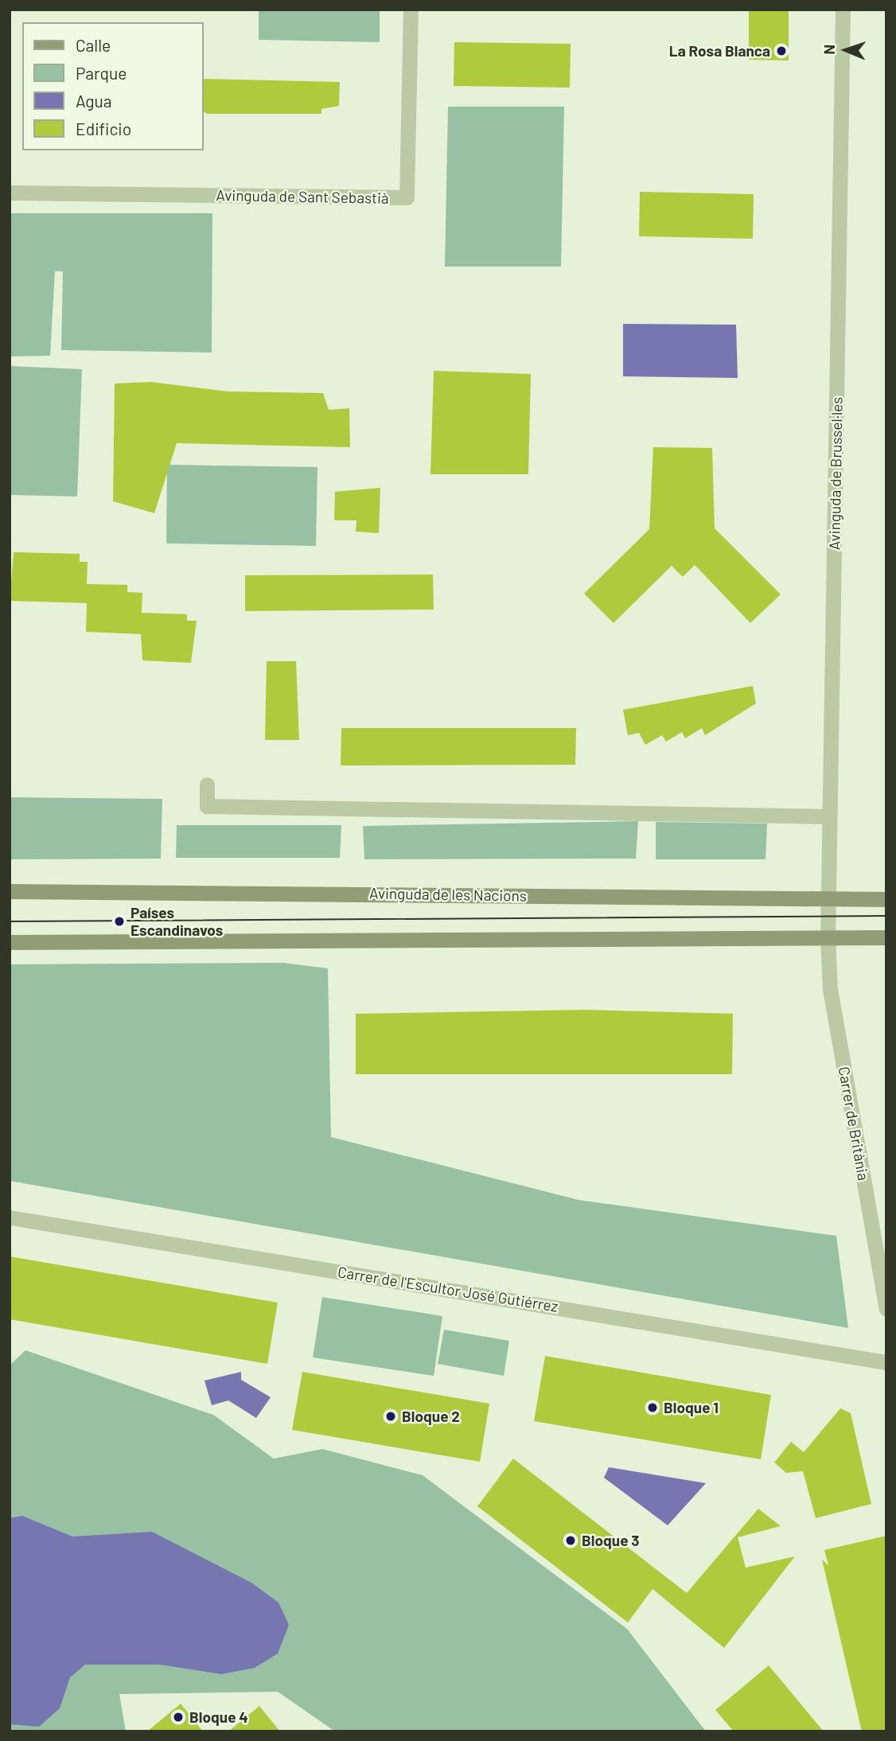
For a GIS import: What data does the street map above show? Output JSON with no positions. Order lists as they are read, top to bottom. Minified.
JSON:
{"streets":{"main road":["Avinguda de les Nacions"],"street":["Avinguda de Sant Sebastià","Avinguda de Brussel·les","Carrer de Britània","Carrer de l'Escultor José Gutiérrez"]},"crossings":[["Avinguda de Brussel·les","Avinguda de les Nacions"],["Avinguda de Brussel·les","Carrer de Britània"]],"places":["La Rosa Blanca","Países Escandinavos","Bloque 1","Bloque 2","Bloque 3","Bloque 4"],"legend":["Calle","Parque","Agua","Edificio"],"north":"left"}
